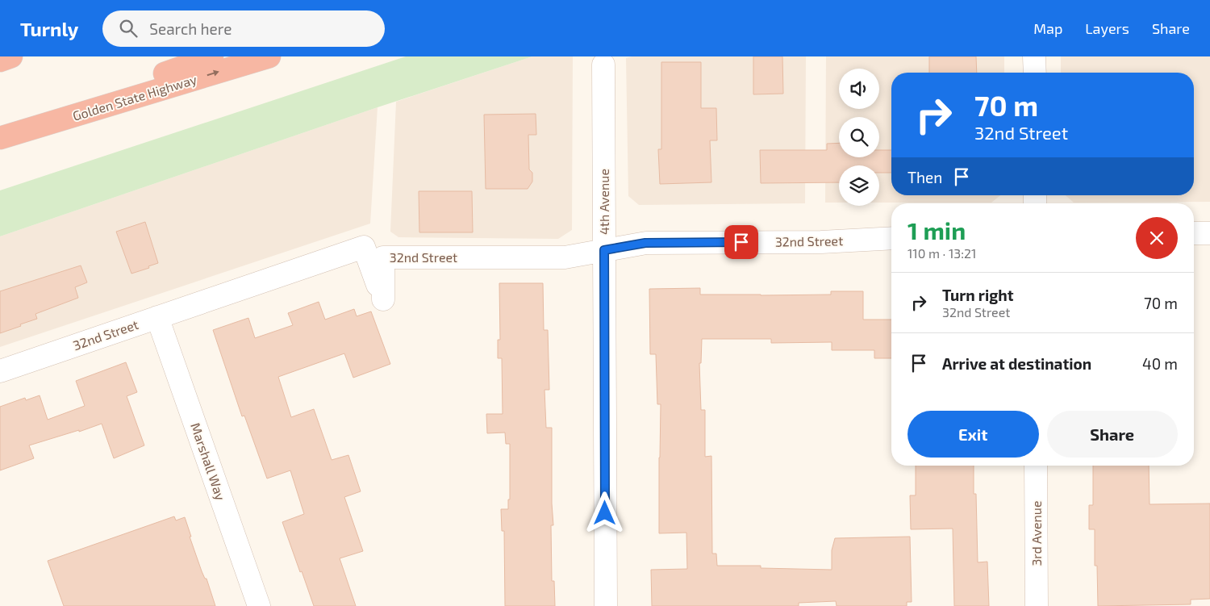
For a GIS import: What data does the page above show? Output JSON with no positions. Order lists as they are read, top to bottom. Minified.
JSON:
{"streets":{"highway":["Golden State Highway"],"street":["4th Avenue","32nd Street","Marshall Way","3rd Avenue"]},"crossings":[["4th Avenue","32nd Street"],["32nd Street","Marshall Way"]],"page":{"header":"Turnly","search":"Search here","nav":["Map","Layers","Share"],"turn":["70 m","32nd Street"],"then":"Then","heading":["1 min","110 m · 13:21"],"list":[{"name":"Turn right","note":"32nd Street","value":"70 m"},{"name":"Arrive at destination","value":"40 m"}],"buttons":["Exit","Share"]}}
